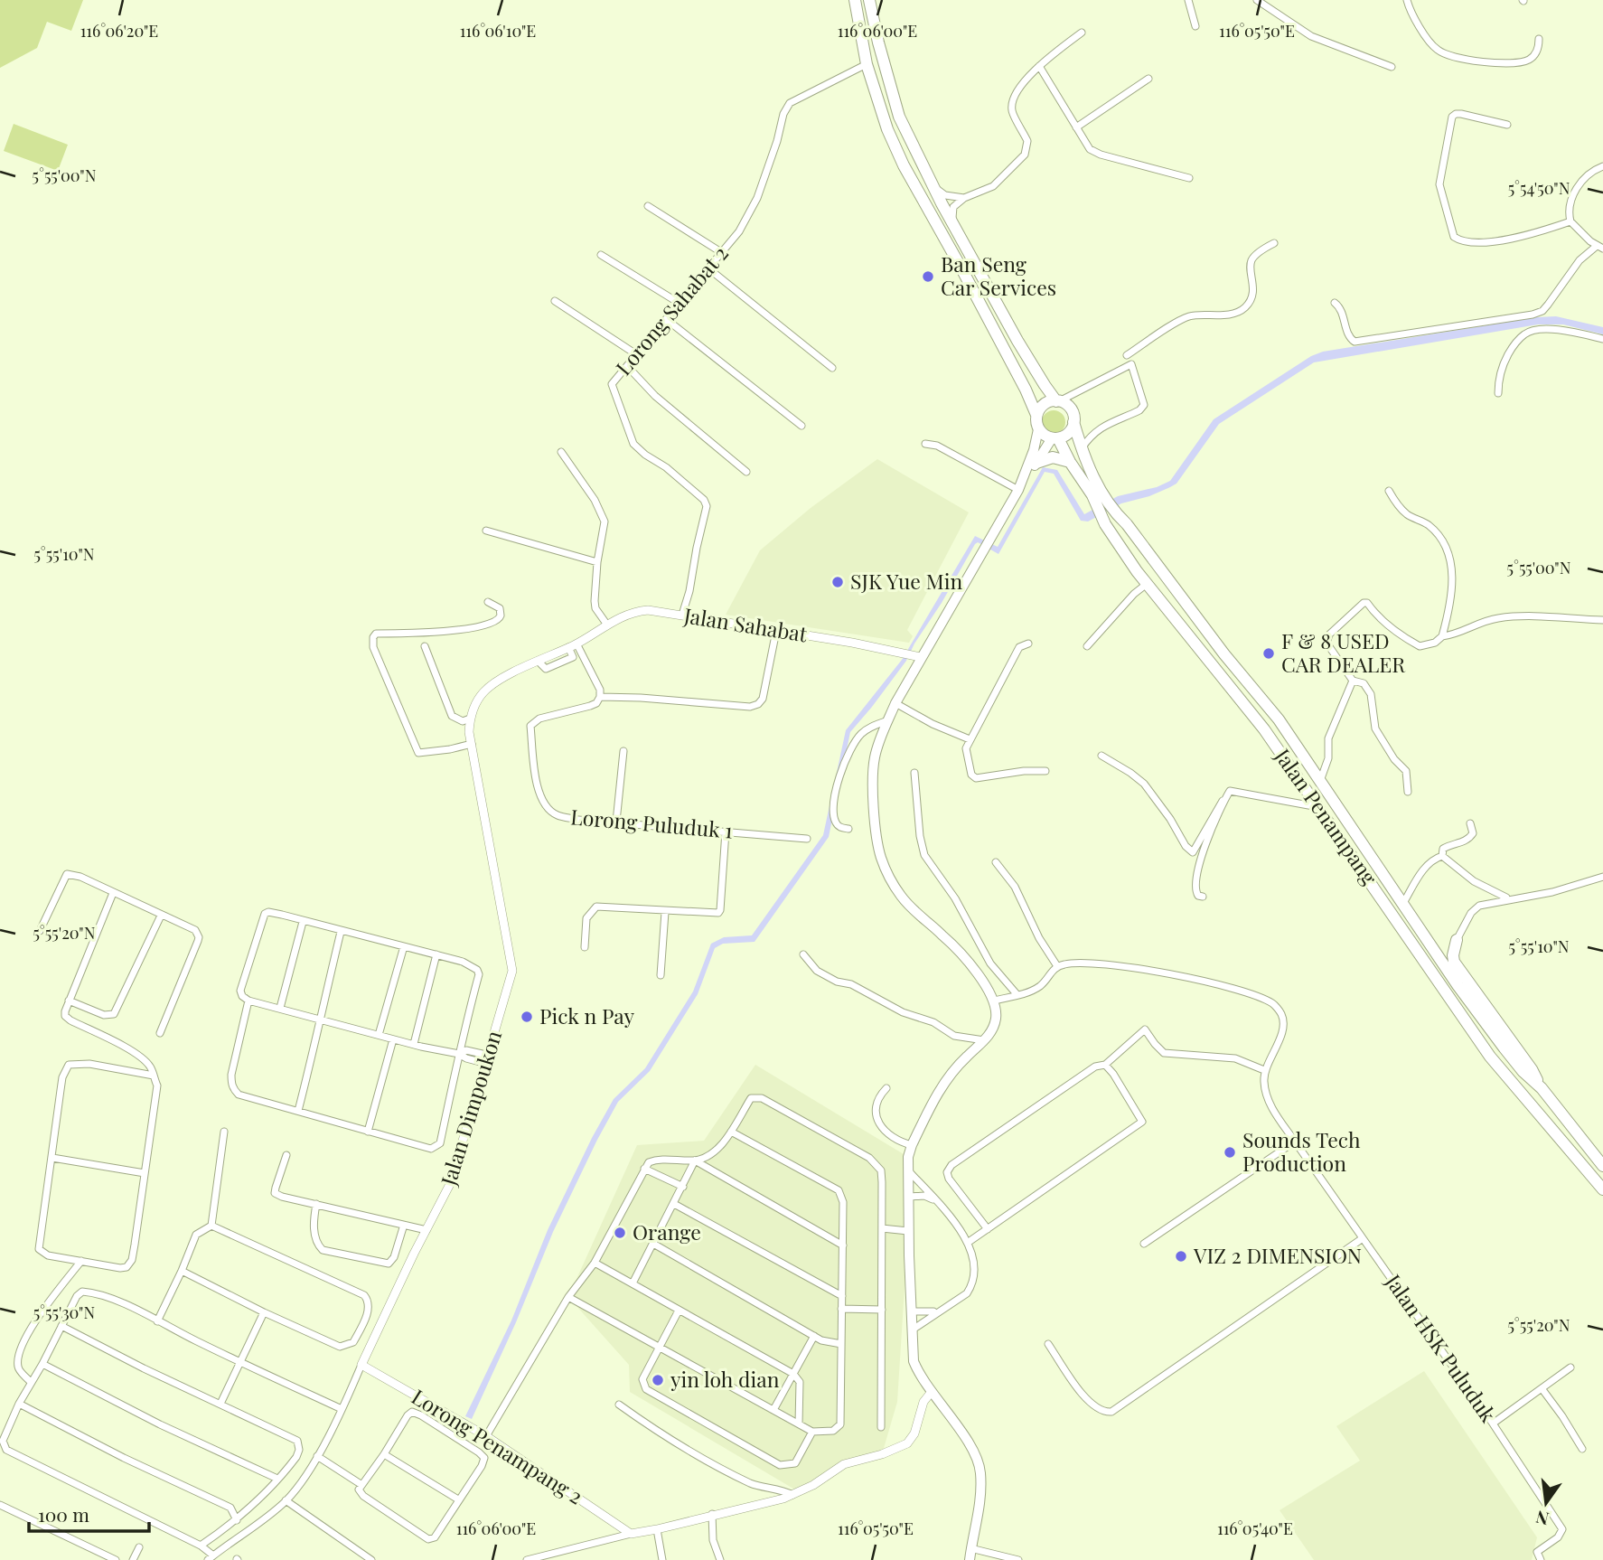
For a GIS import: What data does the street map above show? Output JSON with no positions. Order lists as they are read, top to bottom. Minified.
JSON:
{"streets":{"main road":["Jalan Penampang"],"street":["Lorong Sahabat 2","Jalan Sahabat","Lorong Puluduk 1","Jalan Dimpoukon","Jalan HSK Puluduk","Lorong Penampang 2"]},"crossings":[["Lorong Sahabat 2","Jalan Sahabat"],["Jalan Dimpoukon","Lorong Penampang 2"]],"places":["Ban Seng Car Services","SJK Yue Min","F & 8 USED CAR DEALER","Pick n Pay","Sounds Tech Production","Orange","VIZ 2 DIMENSION","yin loh dian"],"scale_bar":"100 m","north":"bottom","coordinates":["116°06'20\"E","116°06'10\"E","116°06'00\"E","116°05'50\"E","5°55'00\"N","5°54'50\"N","5°55'10\"N","5°55'20\"N","5°55'30\"N","116°05'40\"E"]}
